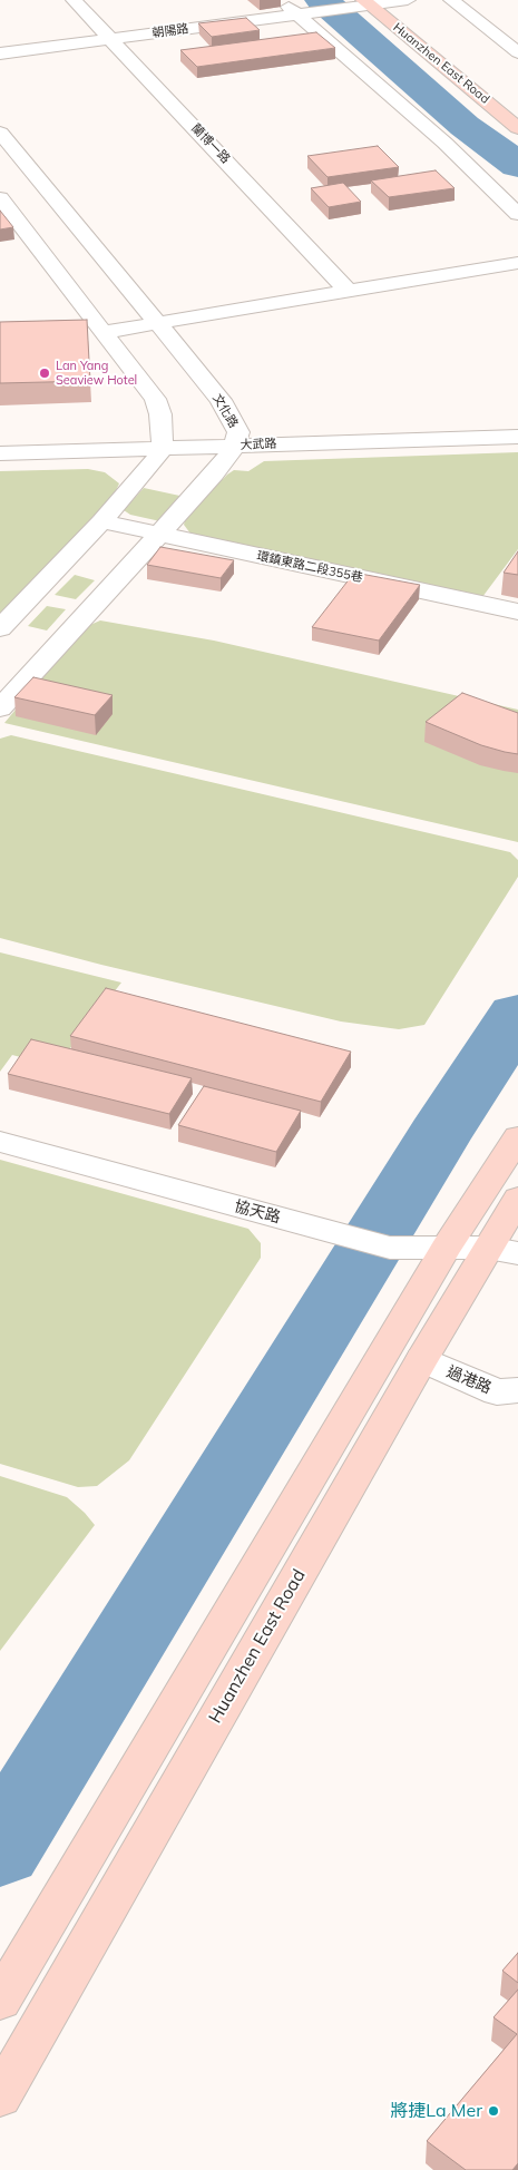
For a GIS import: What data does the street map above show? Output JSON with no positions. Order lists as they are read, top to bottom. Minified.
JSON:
{"streets":{"street":["朝陽路","Huanzhen East Road","蘭博一路","文化路","大武路","環鎮東路二段355巷","協天路","過港路"]},"crossings":[["朝陽路","Huanzhen East Road"],["朝陽路","蘭博一路"],["Huanzhen East Road","協天路"],["Huanzhen East Road","過港路"],["文化路","大武路"],["文化路","環鎮東路二段355巷"]],"places":["Lan Yang Seaview Hotel","將捷La Mer"]}
